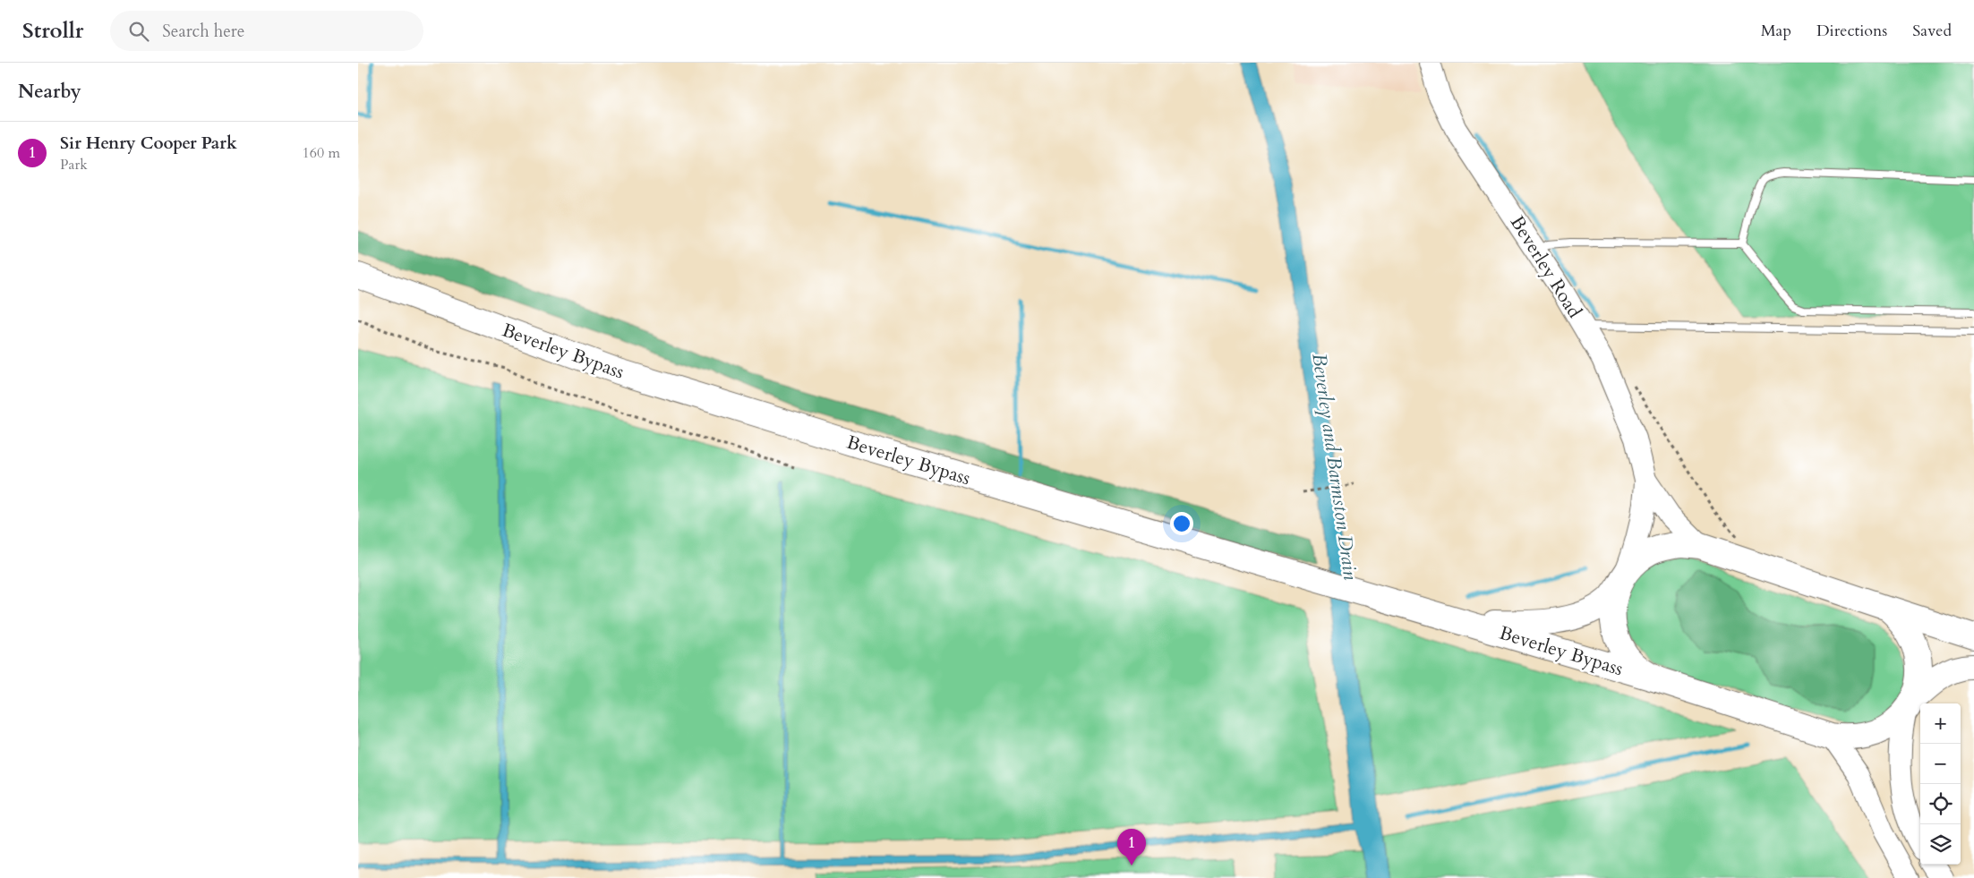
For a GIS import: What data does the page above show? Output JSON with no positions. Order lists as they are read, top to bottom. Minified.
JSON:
{"streets":{"highway":["Beverley Bypass"],"main road":["Beverley Road"]},"crossings":[["Beverley Road","Beverley Bypass"]],"water":["Beverley and Barmston Drain"],"page":{"header":"Strollr","search":"Search here","nav":["Map","Directions","Saved"],"heading":"Nearby","list":[{"mark":"1","name":"Sir Henry Cooper Park","note":"Park","value":"160 m"}],"map_buttons":["+","−"],"pins":"1"}}
